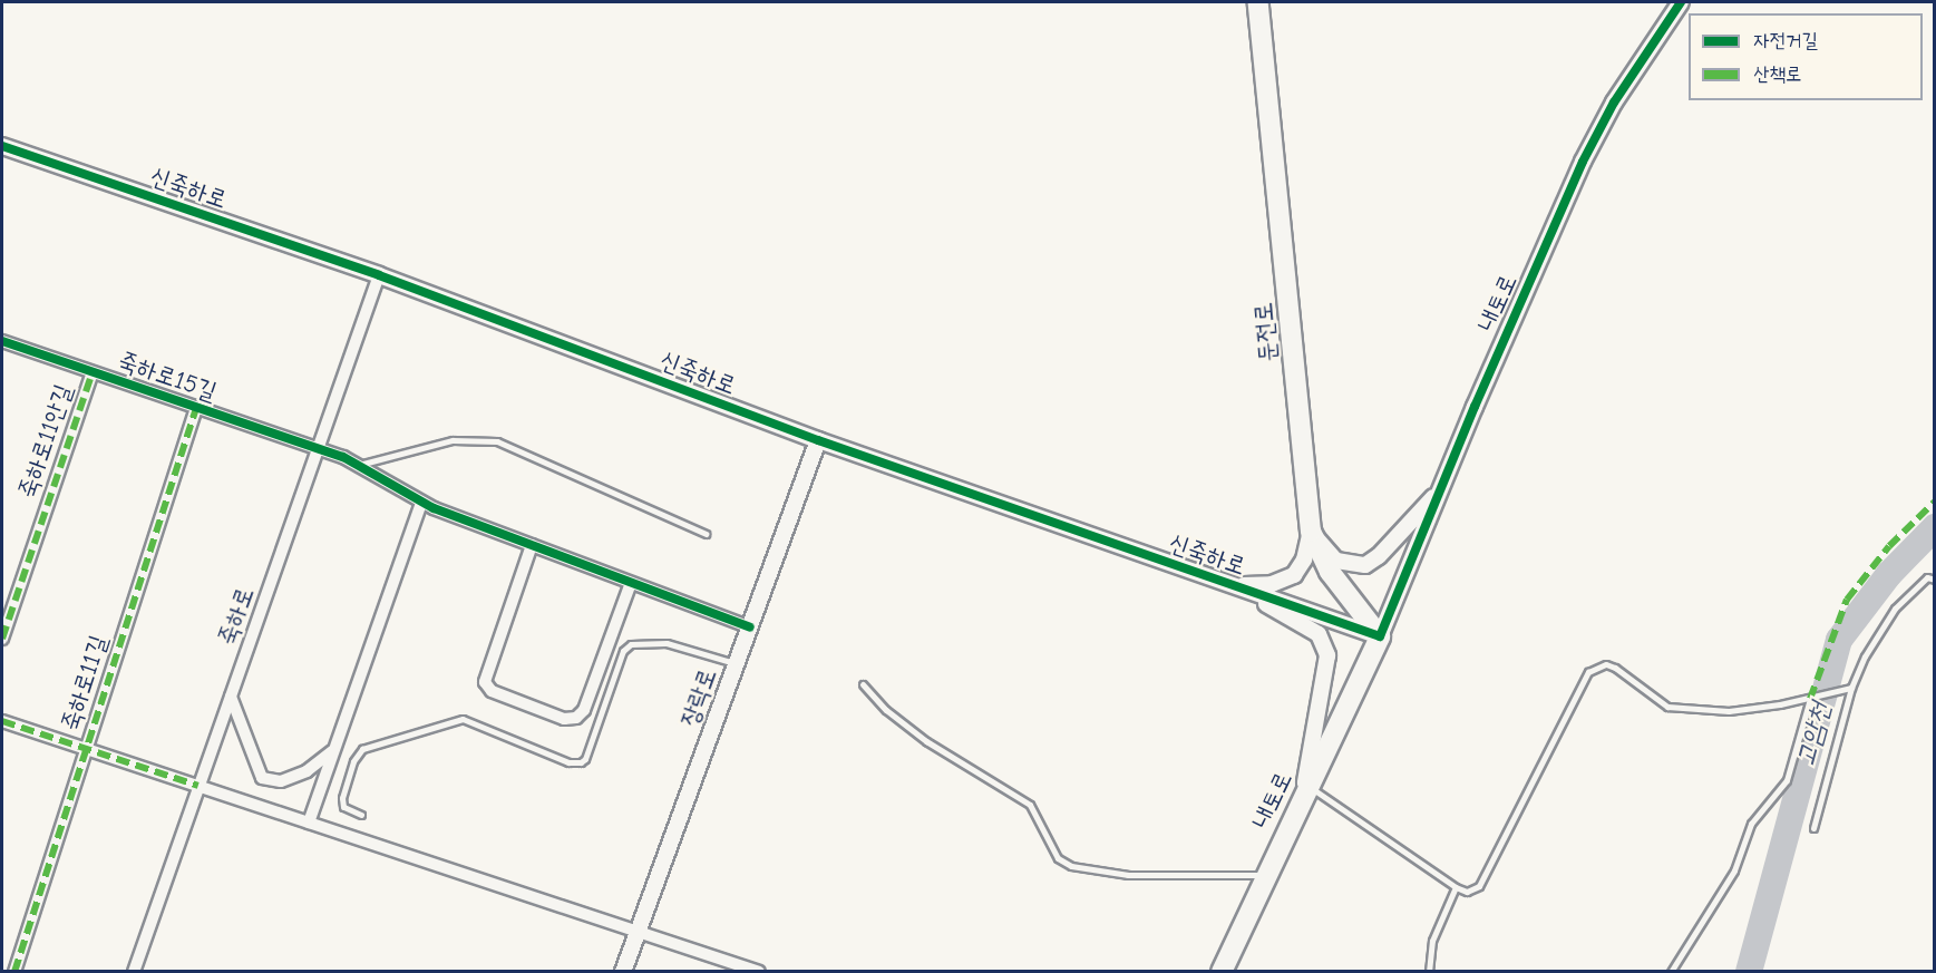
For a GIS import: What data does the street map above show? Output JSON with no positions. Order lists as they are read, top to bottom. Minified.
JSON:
{"streets":{"main road":["내토로","둔전로"],"street":["신죽하로","죽하로15길","죽하로11안길","죽하로","죽하로11길","장락로"]},"crossings":[["신죽하로","내토로"],["신죽하로","둔전로"],["신죽하로","죽하로"],["신죽하로","장락로"],["내토로","둔전로"],["죽하로15길","죽하로11안길"],["죽하로15길","죽하로"],["죽하로15길","죽하로11길"],["죽하로15길","장락로"]],"water":["고암천"],"legend":["자전거길","산책로"]}
